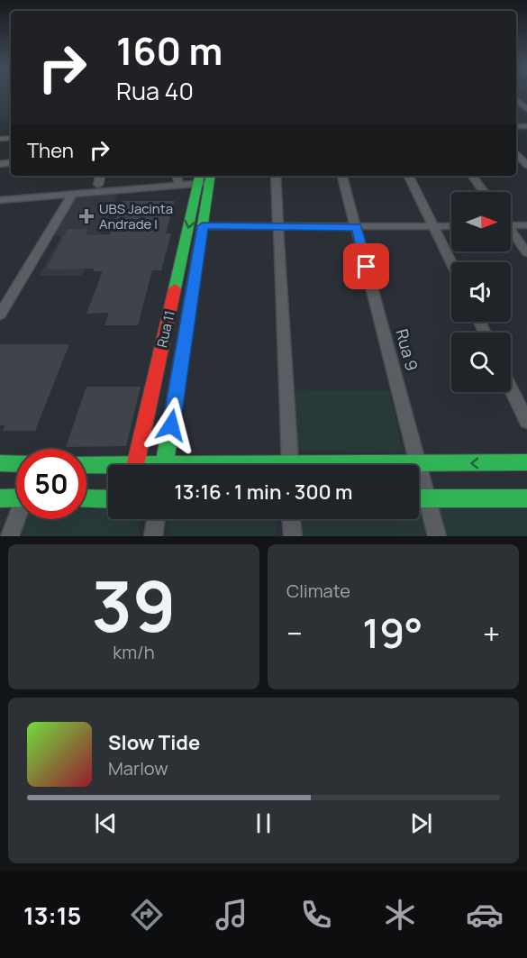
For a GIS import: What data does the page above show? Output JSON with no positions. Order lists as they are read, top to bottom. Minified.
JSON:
{"streets":{"main road":["Rua 11"],"street":["Rua 9"]},"places":{"health":["UBS Jacinta Andrade I"]},"north":"right","page":{"turn":["160 m","Rua 40"],"then":"Then","limit":"50","trip":"13:16 · 1 min · 300 m","tile":[["39","km/h"],"Climate"],"heat":["−","19°","+"],"song":["Slow Tide","Marlow"],"tabs":"13:15"}}
